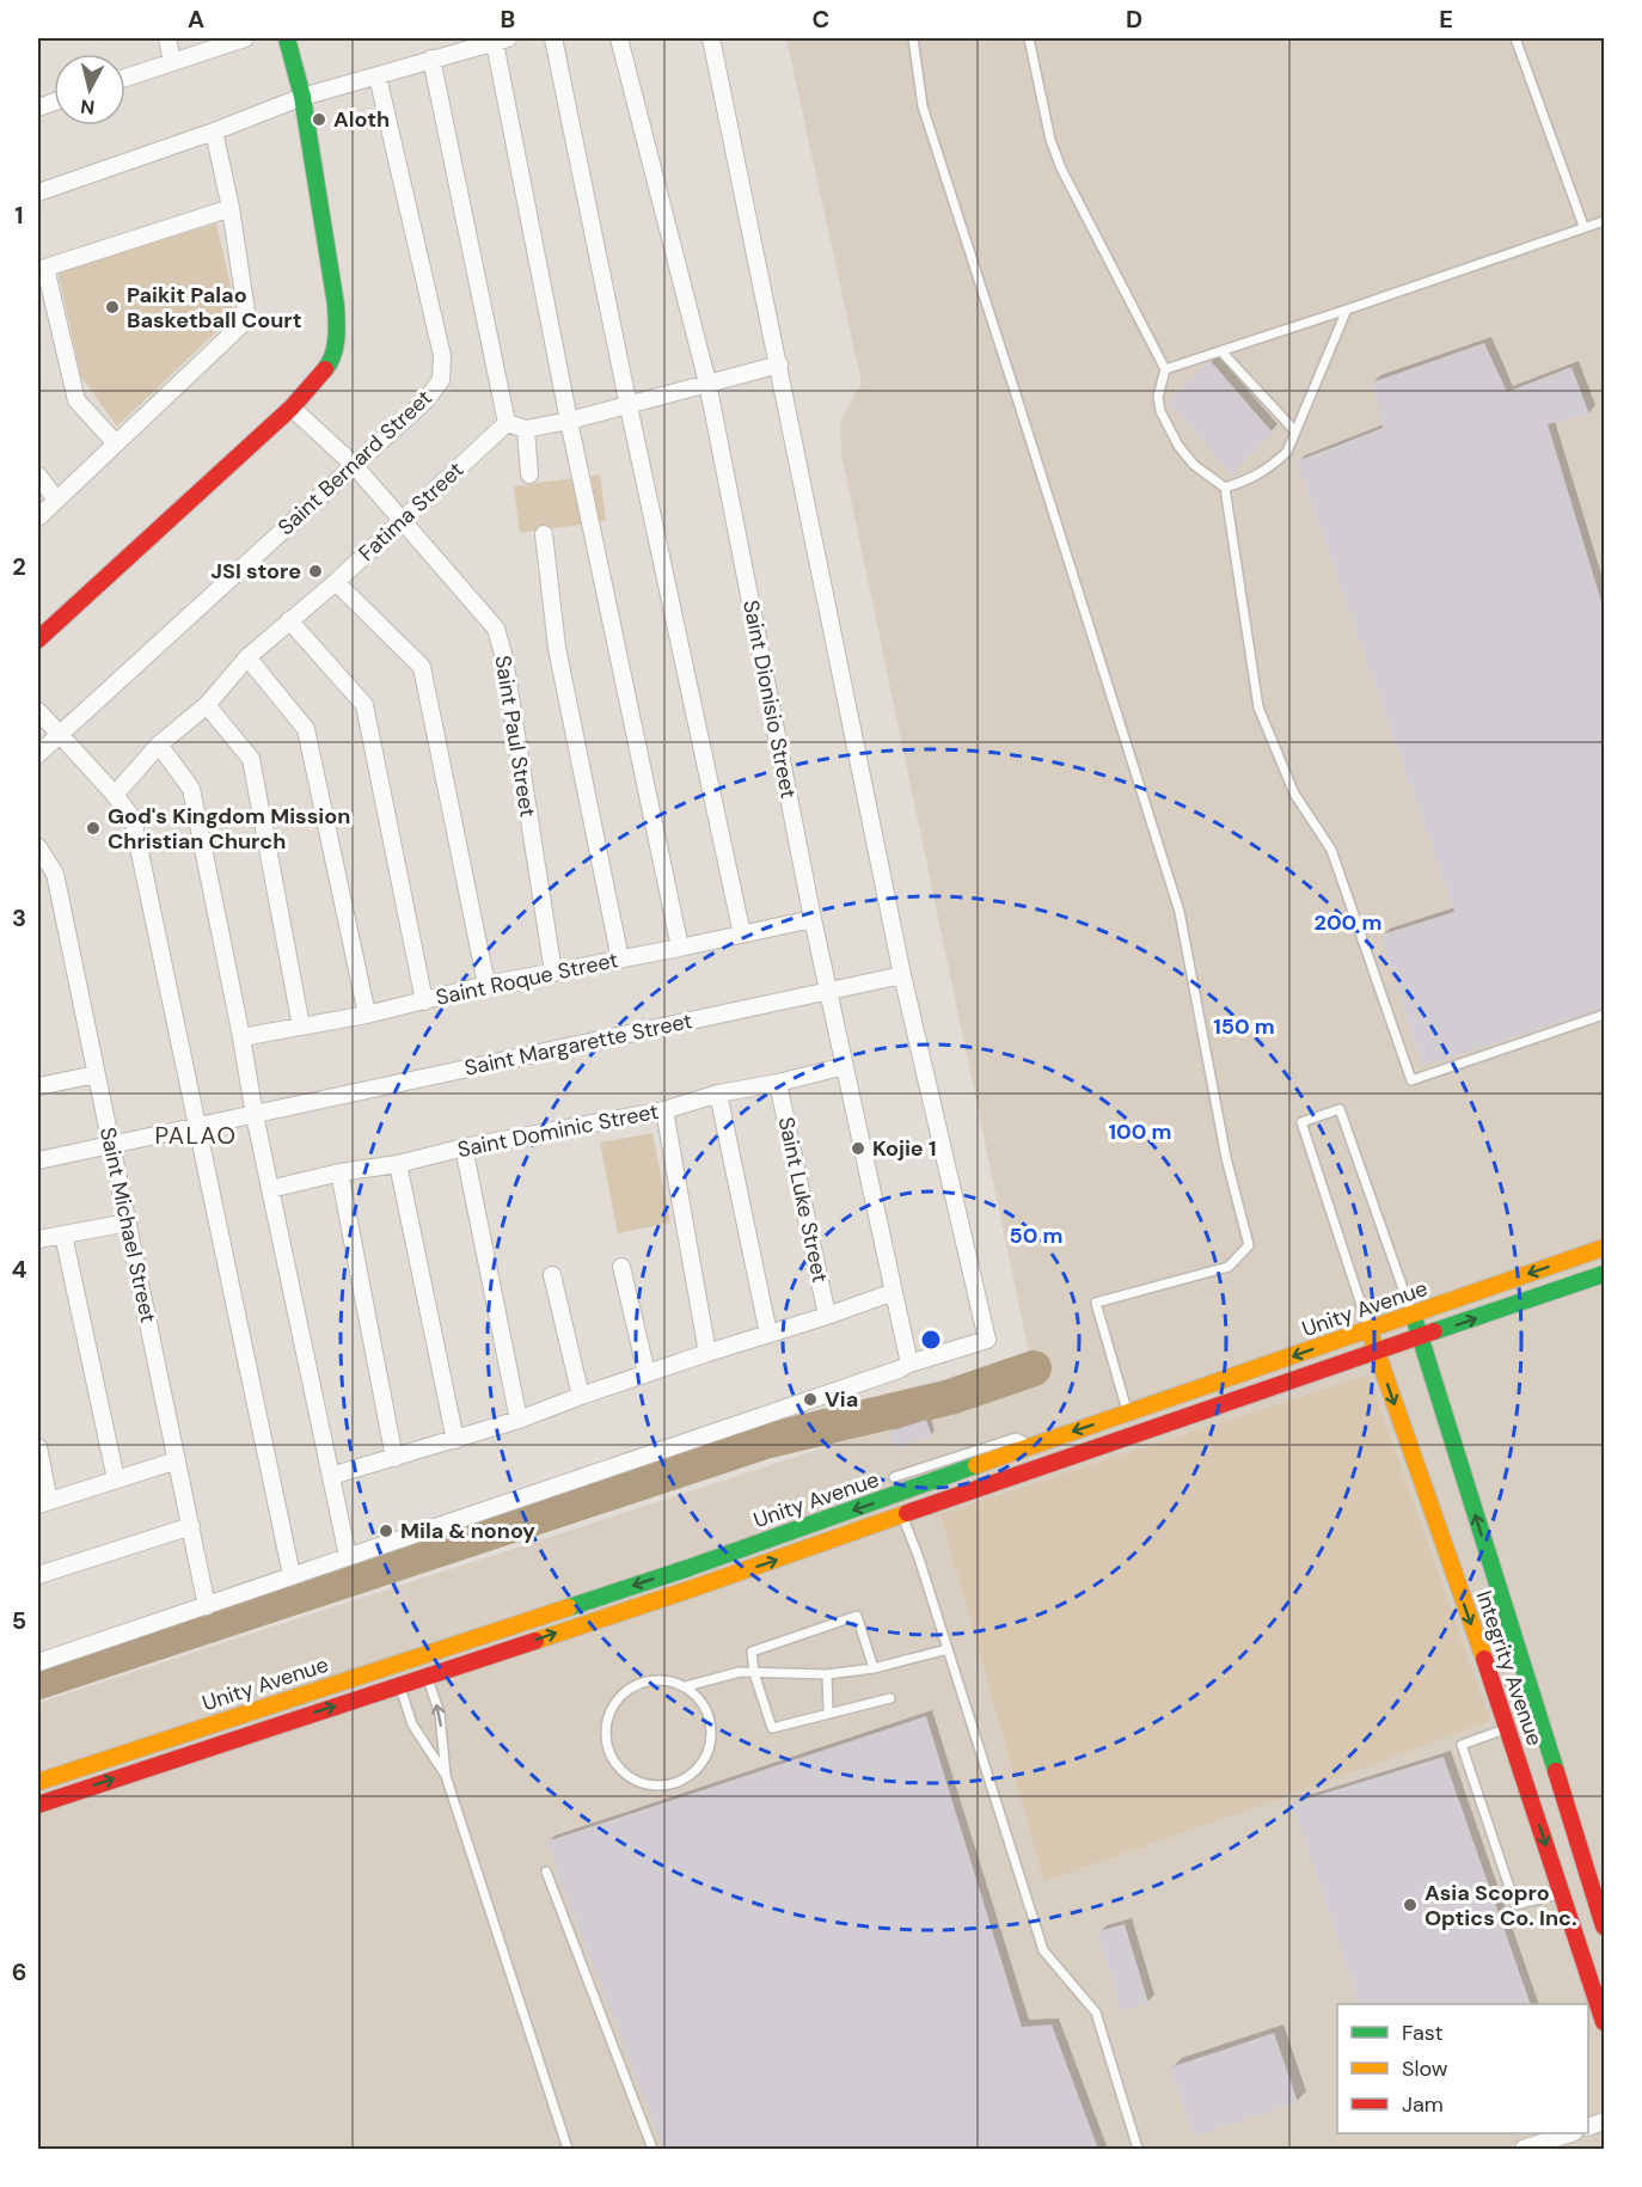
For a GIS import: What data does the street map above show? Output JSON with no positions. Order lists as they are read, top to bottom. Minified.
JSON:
{"streets":{"street":["Saint Bernard Street","Fatima Street","Saint Dionisio Street","Saint Paul Street","Saint Roque Street","Saint Margarette Street","Saint Dominic Street","Saint Luke Street","Saint Michael Street","Unity Avenue","Integrity Avenue"]},"crossings":[["Saint Bernard Street","Saint Paul Street"],["Fatima Street","Saint Paul Street"],["Saint Dionisio Street","Saint Roque Street"],["Saint Dionisio Street","Saint Margarette Street"],["Saint Dionisio Street","Saint Dominic Street"],["Saint Paul Street","Saint Roque Street"],["Saint Margarette Street","Saint Michael Street"],["Saint Dominic Street","Saint Luke Street"],["Unity Avenue","Integrity Avenue"]],"districts":["PALAO"],"places":["Aloth","Paikit Palao Basketball Court","JSI store","God's Kingdom Mission Christian Church","Kojie 1","Via","Mila & nonoy","Asia Scopro Optics Co. Inc."],"legend":["Fast","Slow","Jam"],"north":"bottom","grid":{"columns":["A","B","C","D","E"],"rows":["1","2","3","4","5","6"]},"rings":["200 m","150 m","100 m","50 m"]}
